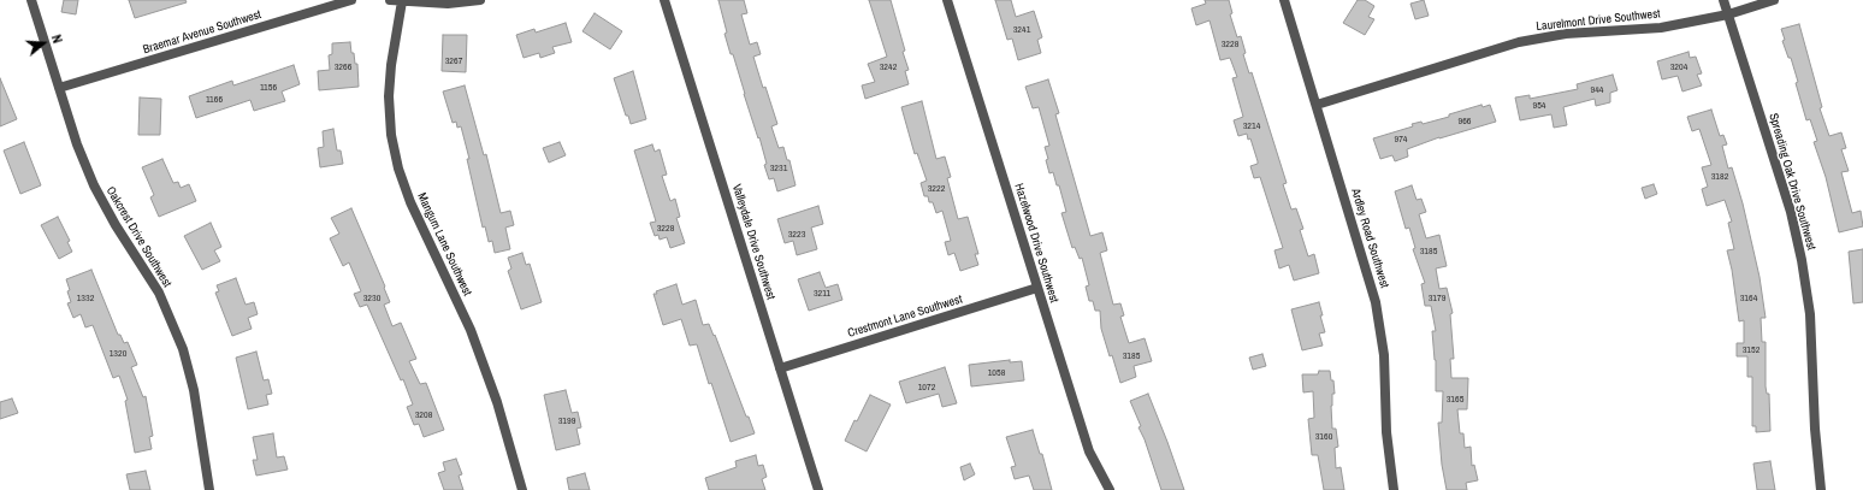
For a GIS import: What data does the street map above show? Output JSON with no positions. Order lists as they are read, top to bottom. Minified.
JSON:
{"streets":{"street":["Laurelmont Drive Southwest","Braemar Avenue Southwest","Spreading Oak Drive Southwest","Oakcrest Drive Southwest","Ardley Road Southwest","Valleydale Drive Southwest","Hazelwood Drive Southwest","Mangum Lane Southwest","Crestmont Lane Southwest"]},"crossings":[["Laurelmont Drive Southwest","Spreading Oak Drive Southwest"],["Laurelmont Drive Southwest","Ardley Road Southwest"],["Braemar Avenue Southwest","Oakcrest Drive Southwest"],["Valleydale Drive Southwest","Crestmont Lane Southwest"],["Hazelwood Drive Southwest","Crestmont Lane Southwest"]],"house_numbers":["3241","3228","3267","3266","3242","3204","1156","944","1166","954","966","3214","974","3231","3182","3222","3228","3223","3185","3211","1332","3230","3179","3164","3152","1320","3185","1058","1072","3165","3208","3199","3160"],"north":"right"}
